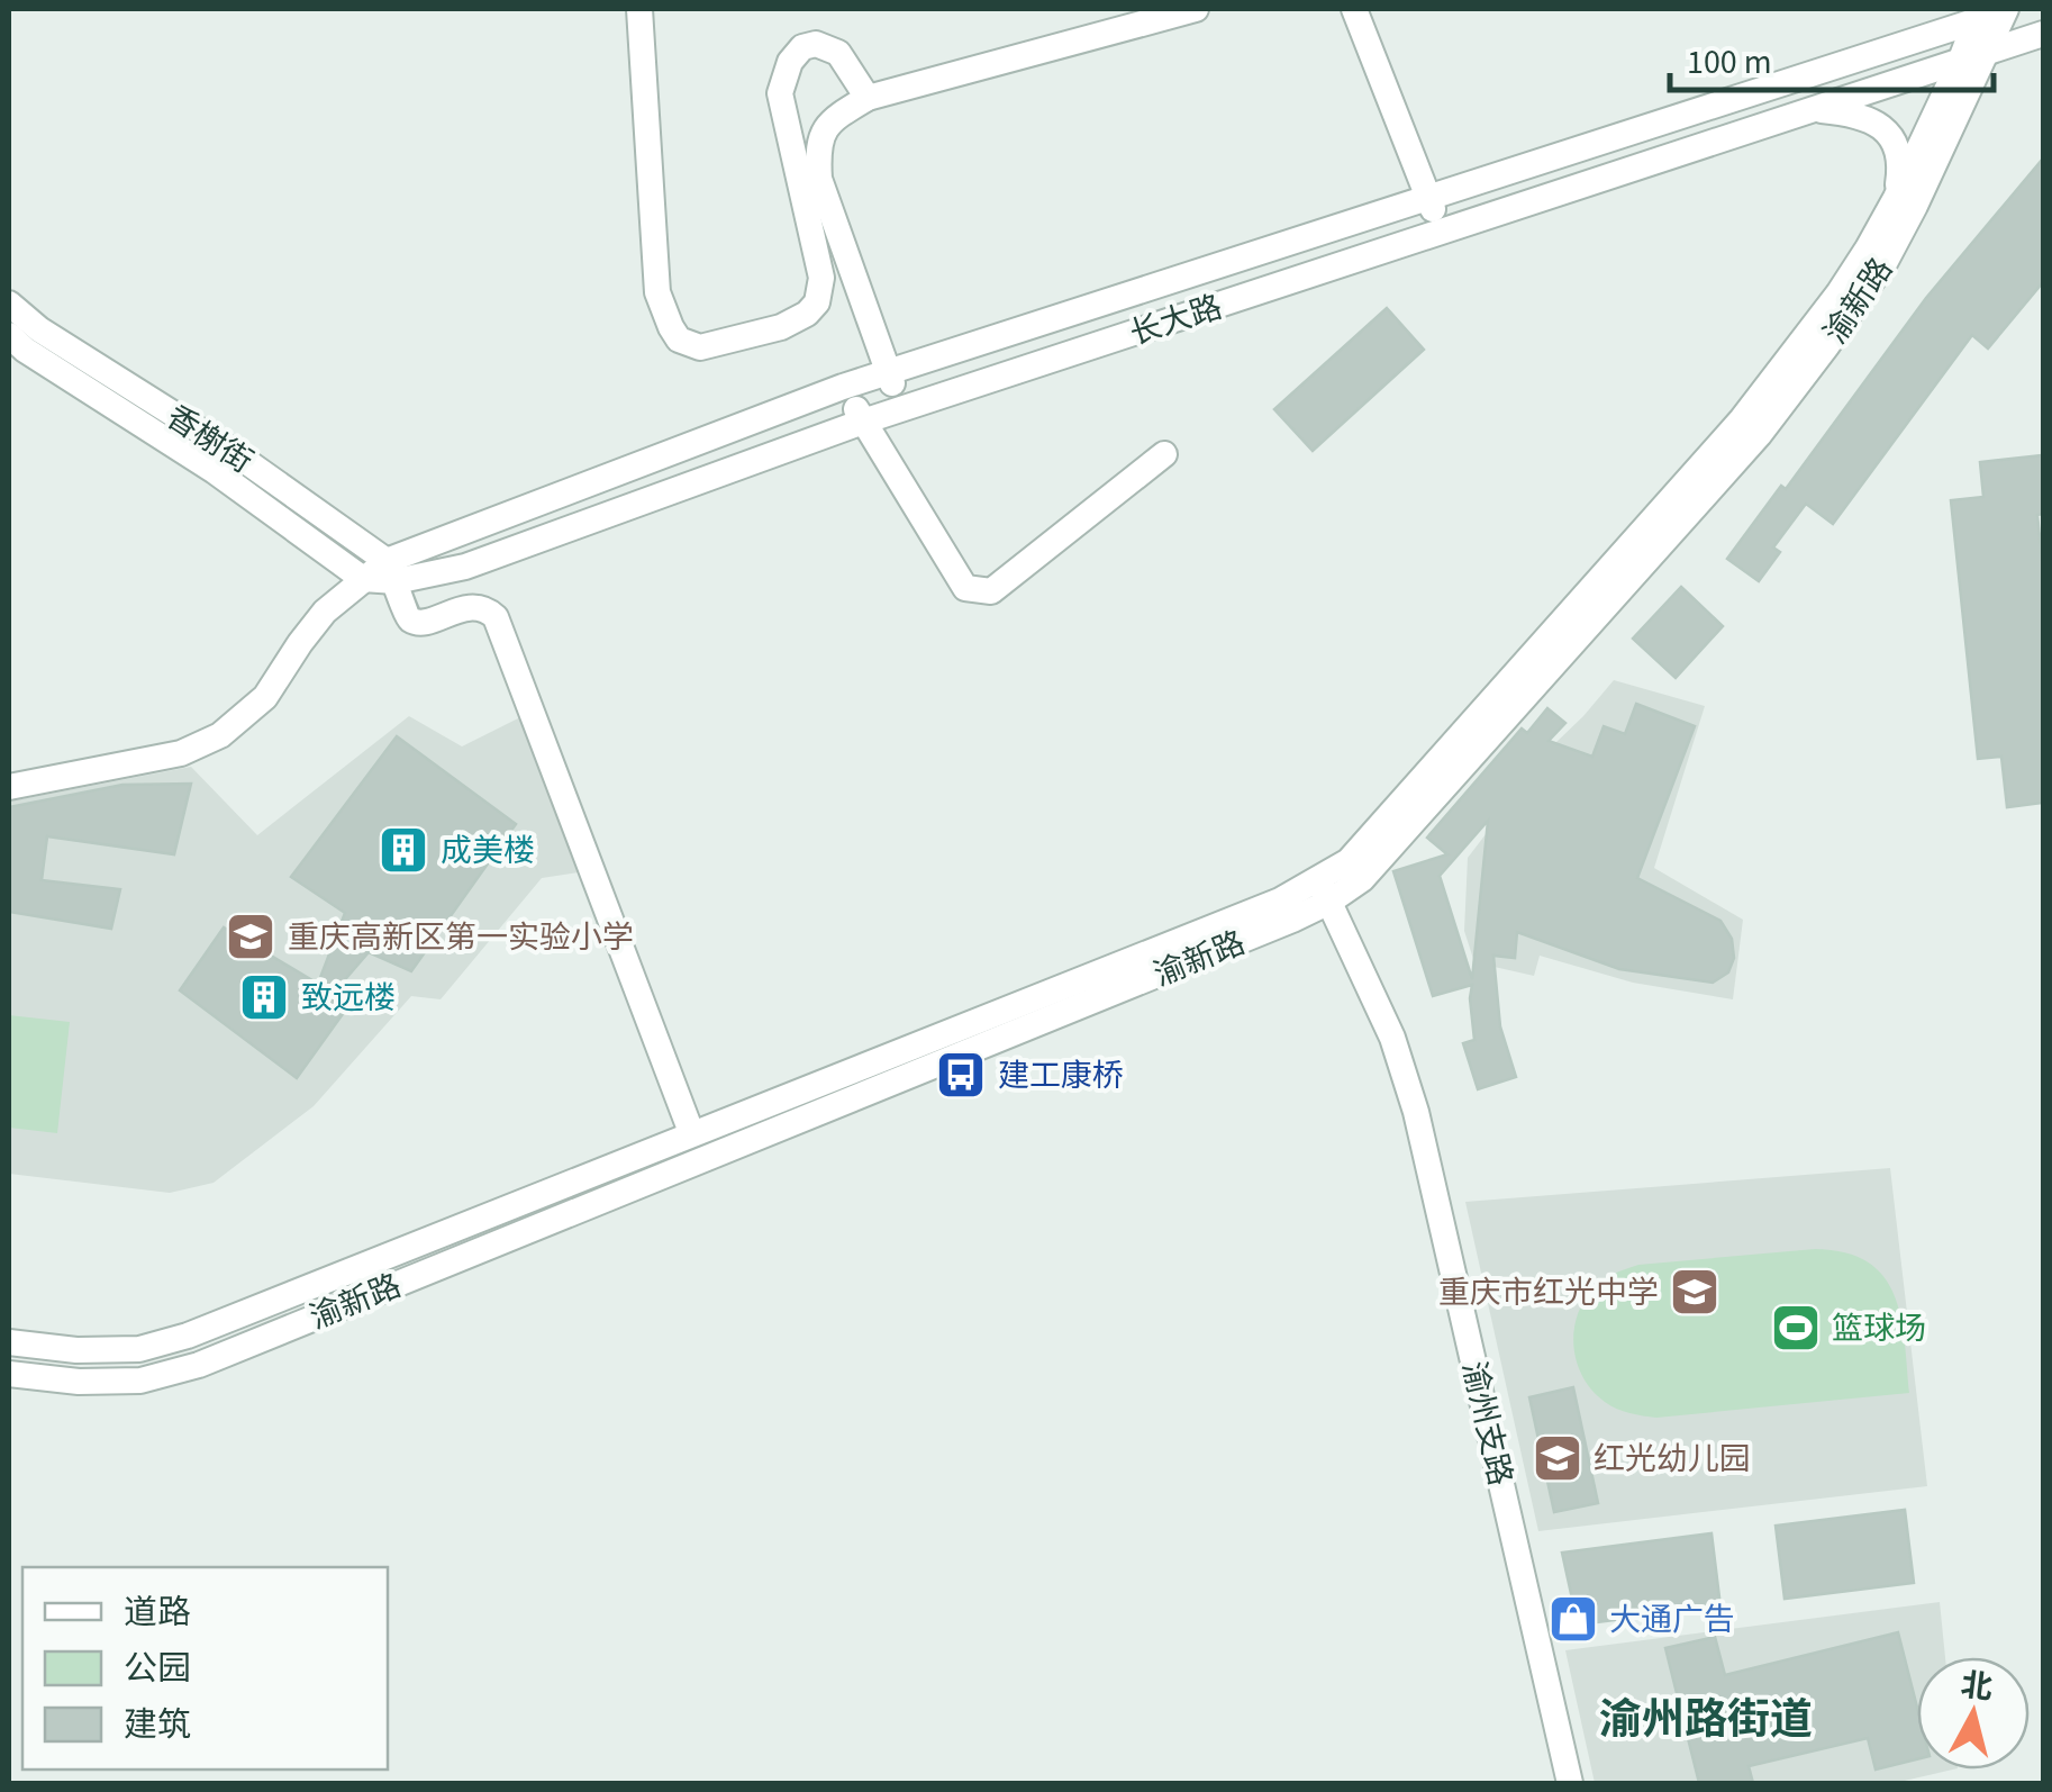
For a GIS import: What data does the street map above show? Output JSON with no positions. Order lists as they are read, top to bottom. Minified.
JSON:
{"streets":{"street":["渝新路","长大路","香榭街","渝州支路"]},"crossings":[["渝新路","长大路"],["渝新路","香榭街"],["渝新路","渝州支路"],["长大路","香榭街"]],"districts":["渝州路街道"],"places":{"building":["成美楼","致远楼"],"school or university":["重庆高新区第一实验小学","重庆市红光中学","红光幼儿园"],"bus stop":["建工康桥"],"sports":["篮球场"],"shop":["大通广告"]},"legend":["道路","公园","建筑"],"scale_bar":"100 m","north":"top"}
